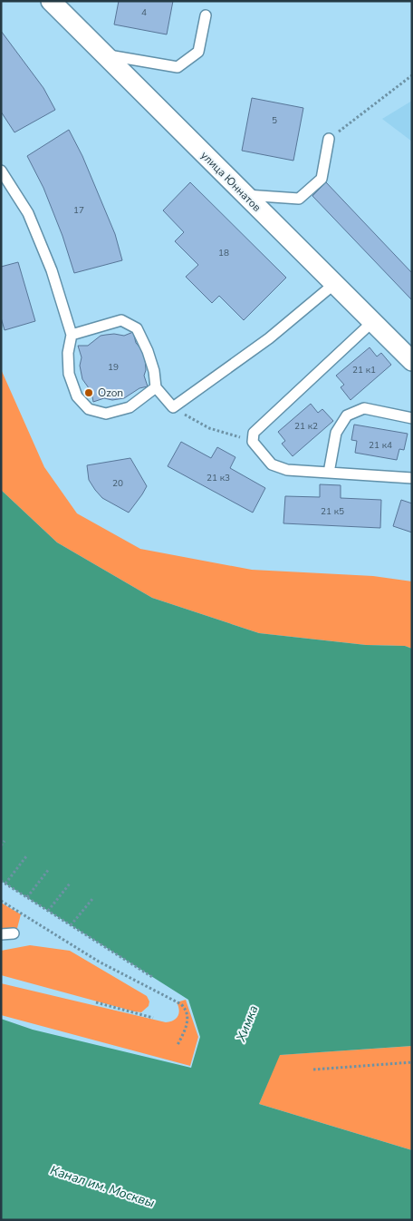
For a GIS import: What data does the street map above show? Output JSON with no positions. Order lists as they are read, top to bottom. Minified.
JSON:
{"streets":{"street":["улица Юннатов"]},"water":["Химка","Канал им. Москвы"],"places":["Ozon"],"house_numbers":["4","5","17","18","19","21 к1","21 к2","21 к4","21 к3","20","21 к5"]}
